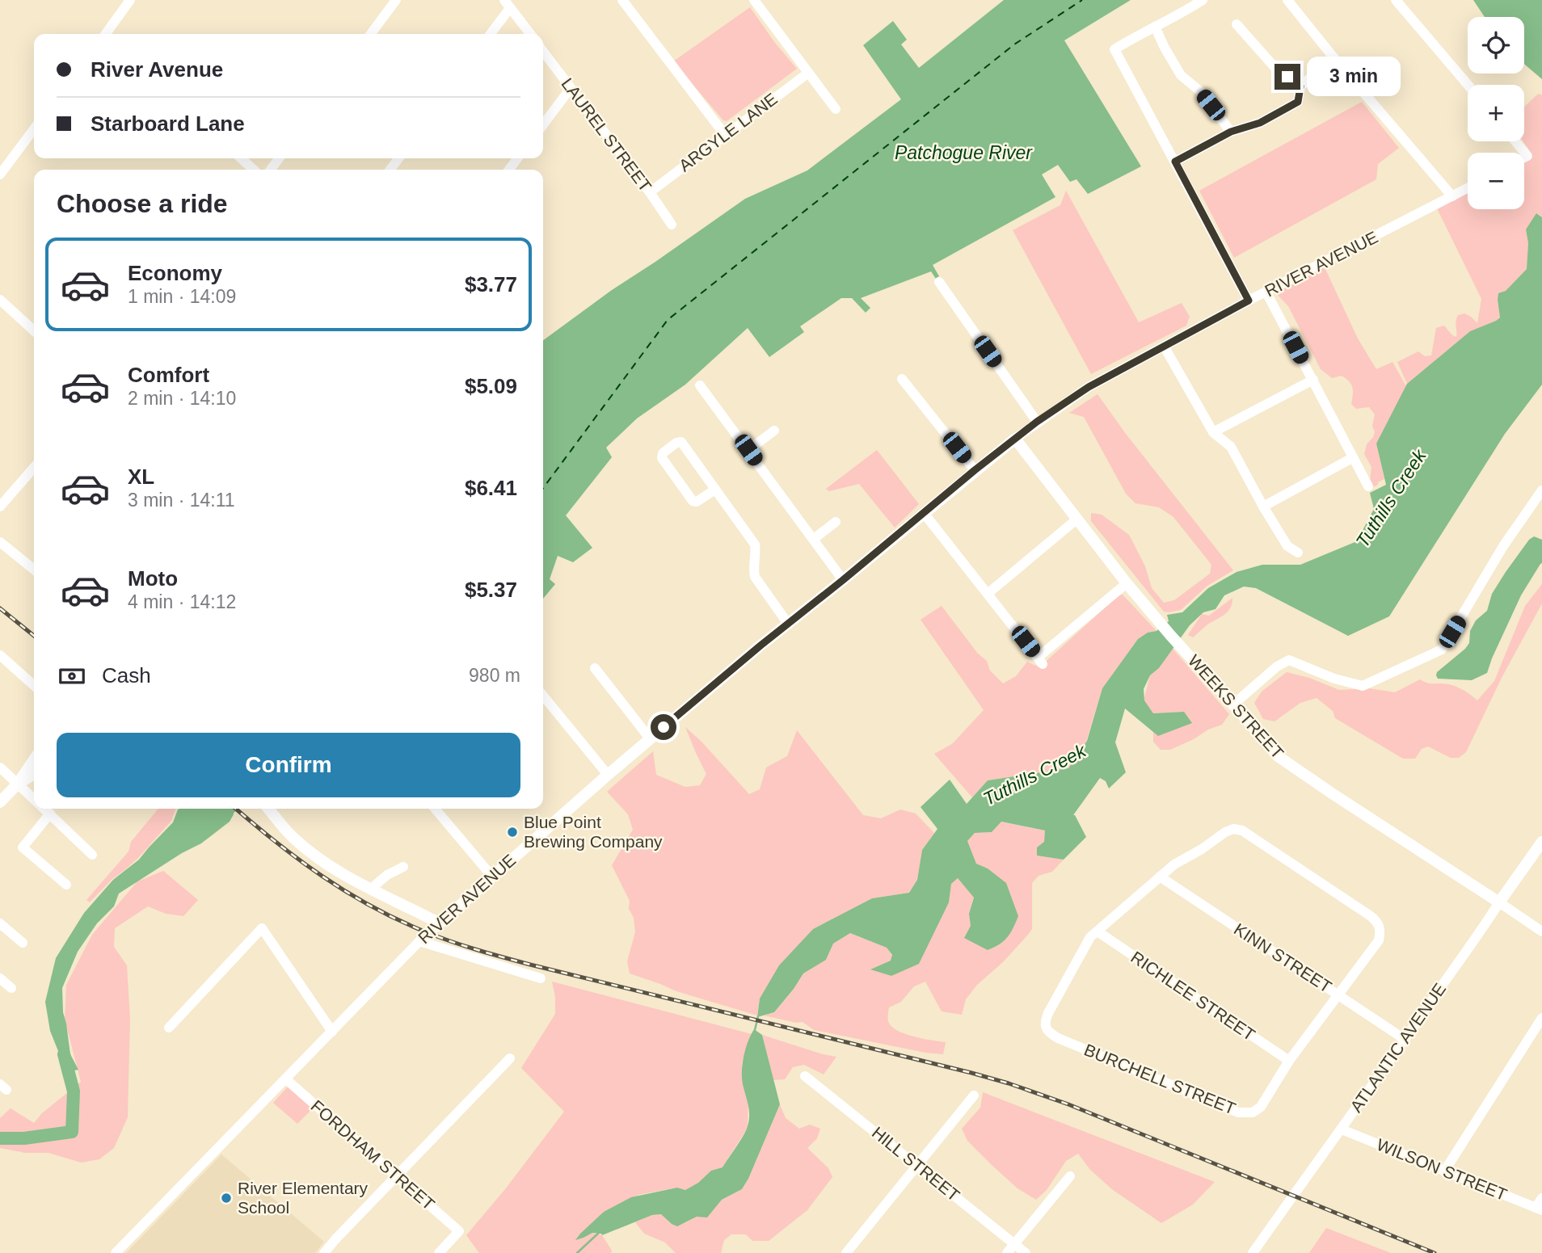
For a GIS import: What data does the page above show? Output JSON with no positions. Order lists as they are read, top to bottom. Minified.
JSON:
{"streets":{"main road":["RIVER AVENUE","WEEKS STREET","ATLANTIC AVENUE"],"street":["ARGYLE LANE","LAUREL STREET","KINN STREET","RICHLEE STREET","BURCHELL STREET","FORDHAM STREET","HILL STREET","WILSON STREET"]},"crossings":[["ARGYLE LANE","LAUREL STREET"],["RIVER AVENUE","WEEKS STREET"],["RIVER AVENUE","FORDHAM STREET"],["WEEKS STREET","ATLANTIC AVENUE"],["KINN STREET","ATLANTIC AVENUE"],["RICHLEE STREET","BURCHELL STREET"],["ATLANTIC AVENUE","WILSON STREET"]],"water":["Patchogue River","Tuthills Creek"],"places":["Blue Point Brewing Company","River Elementary School"],"page":{"map_buttons":["+","−"],"banner":["River Avenue","Starboard Lane"],"bubble":"3 min","heading":"Choose a ride","list":[{"name":"Economy","note":"1 min · 14:09","value":"$3.77"},{"name":"Comfort","note":"2 min · 14:10","value":"$5.09"},{"name":"XL","note":"3 min · 14:11","value":"$6.41"},{"name":"Moto","note":"4 min · 14:12","value":"$5.37"}],"pay":["Cash","980 m"],"buttons":"Confirm"}}
